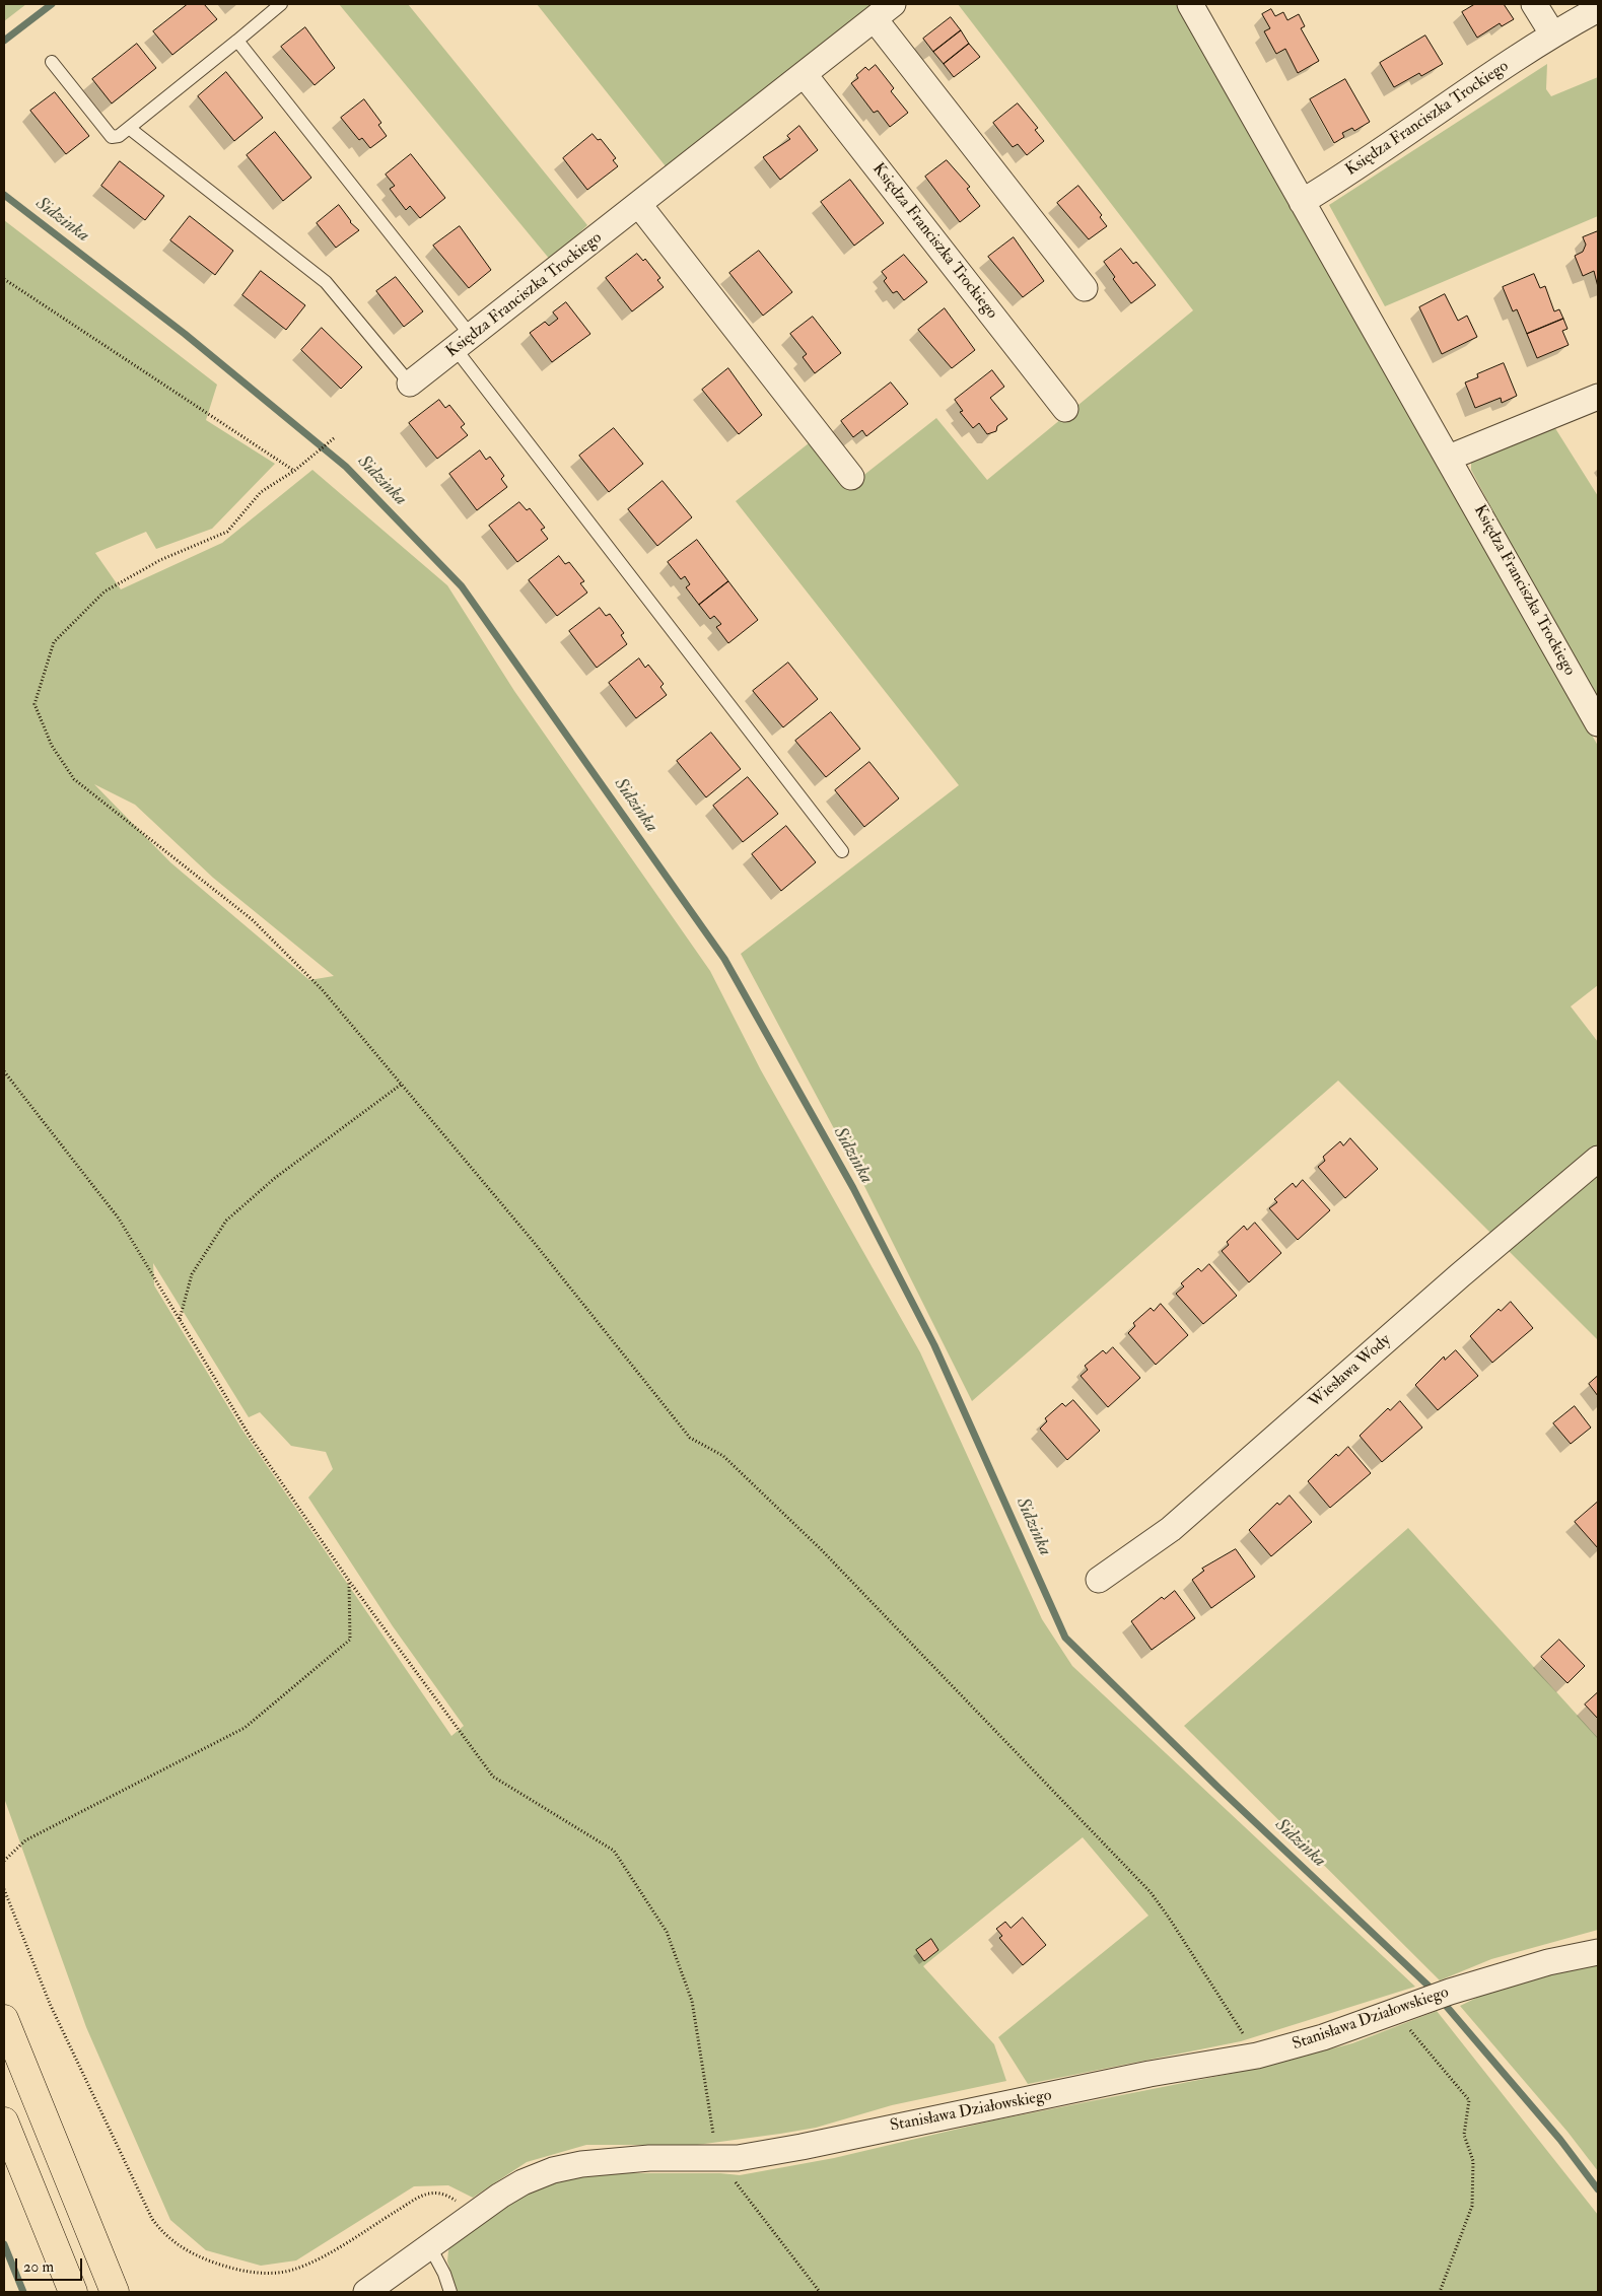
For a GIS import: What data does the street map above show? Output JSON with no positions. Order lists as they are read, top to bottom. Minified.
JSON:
{"streets":{"street":["Księdza Franciszka Trockiego","Wiesława Wody","Stanisława Działowskiego"]},"water":["Sidzinka"],"scale_bar":"20 m"}
